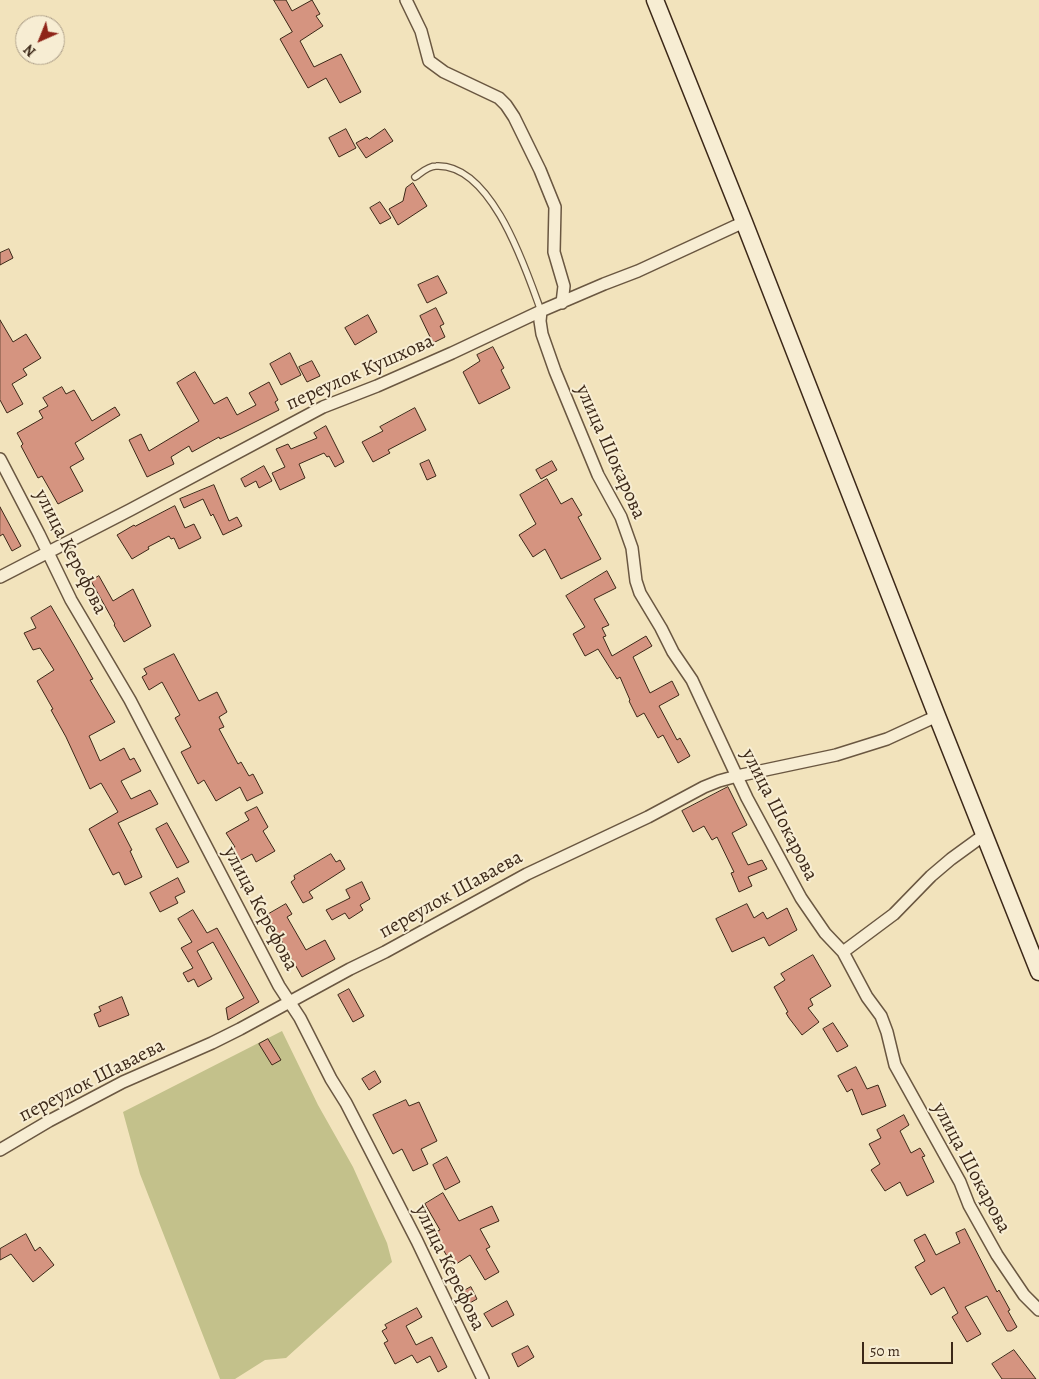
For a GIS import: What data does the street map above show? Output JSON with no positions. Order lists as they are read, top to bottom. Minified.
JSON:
{"streets":{"street":["переулок Кушхова","улица Шокарова","улица Керефова","переулок Шаваева"]},"crossings":[["переулок Кушхова","улица Шокарова"],["переулок Кушхова","улица Керефова"],["улица Шокарова","переулок Шаваева"],["улица Керефова","переулок Шаваева"]],"scale_bar":"50 m","north":"bottom left"}
